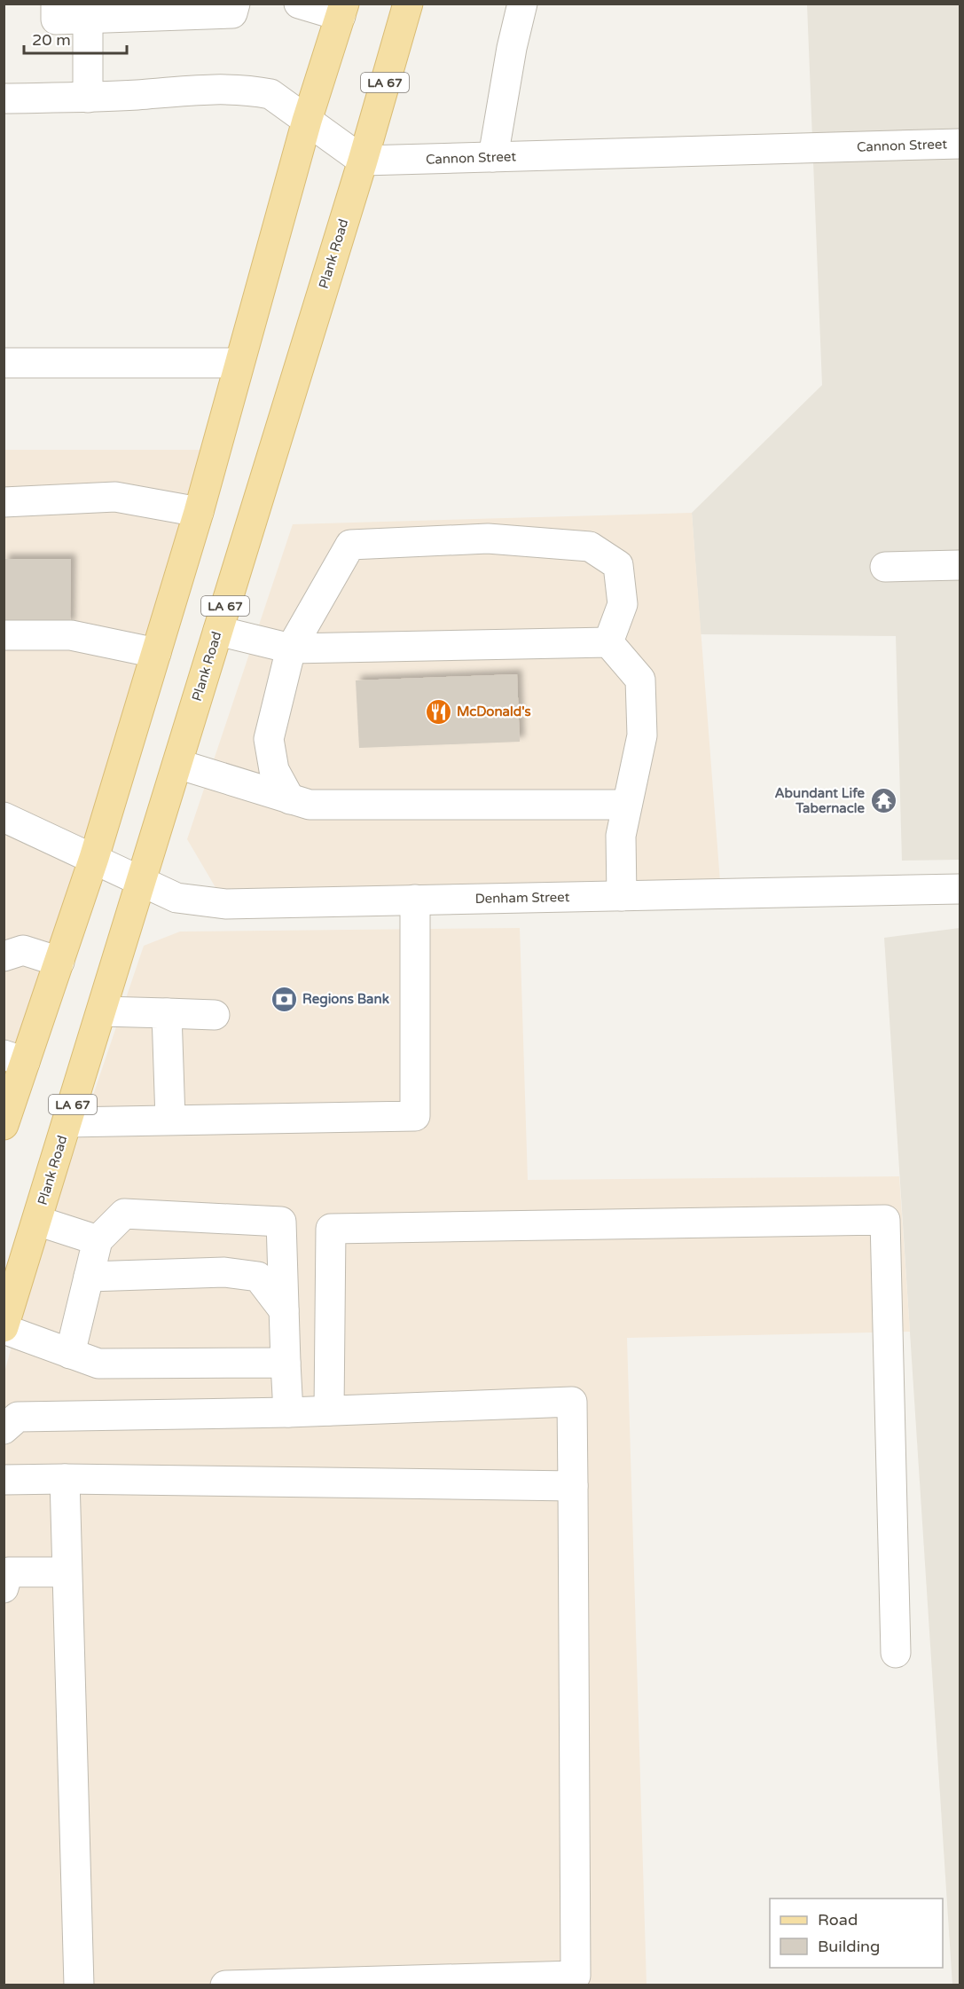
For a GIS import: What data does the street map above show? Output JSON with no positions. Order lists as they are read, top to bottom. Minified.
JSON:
{"streets":{"main road":["LA 67","Plank Road"],"street":["Cannon Street","Denham Street"]},"crossings":[["Cannon Street","Plank Road"],["Plank Road","Denham Street"]],"places":{"restaurant":["McDonald's"],"temple":["Abundant Life Tabernacle"],"bank":["Regions Bank"]},"legend":["Road","Building"],"scale_bar":"20 m"}
